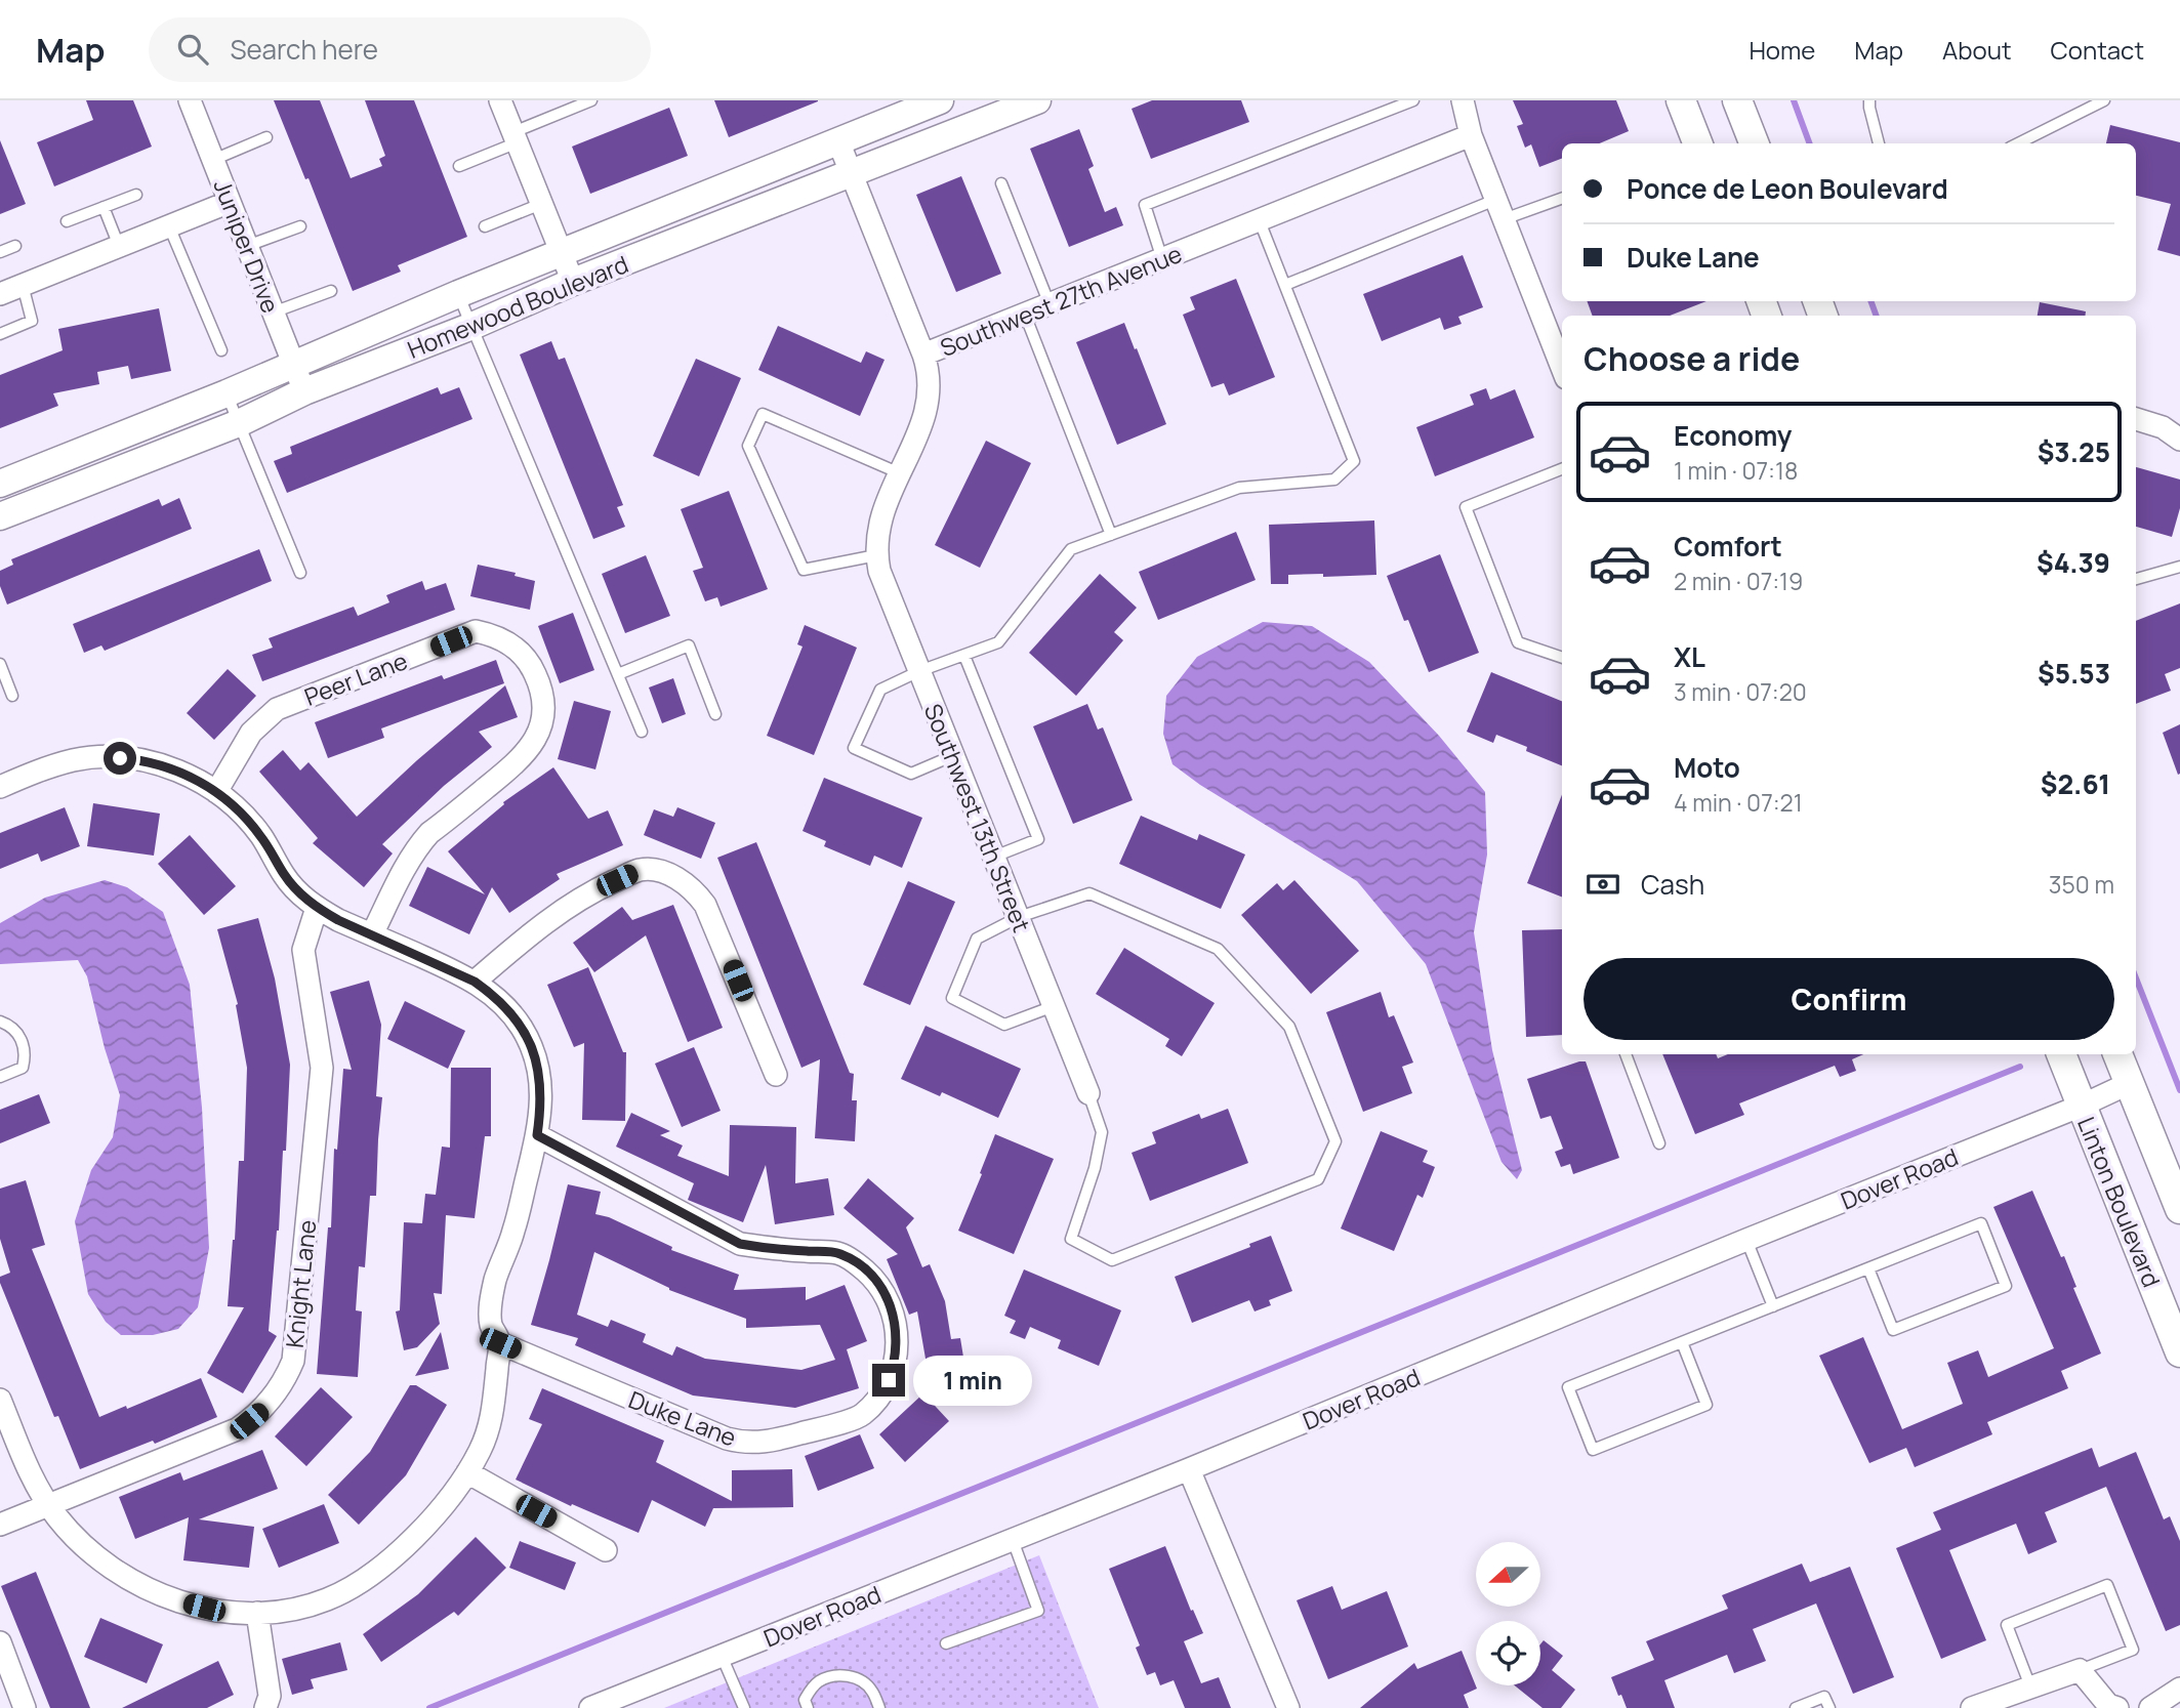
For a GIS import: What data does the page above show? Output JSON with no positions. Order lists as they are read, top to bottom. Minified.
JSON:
{"streets":{"main road":["Linton Boulevard"],"street":["Juniper Drive","Southwest 27th Avenue","Homewood Boulevard","Peer Lane","Southwest 13th Street","Dover Road","Knight Lane","Duke Lane"]},"crossings":[["Juniper Drive","Homewood Boulevard"],["Southwest 27th Avenue","Southwest 13th Street"],["Dover Road","Linton Boulevard"]],"north":"left","page":{"header":"Map","search":"Search here","nav":["Home","Map","About","Contact"],"banner":["Ponce de Leon Boulevard","Duke Lane"],"heading":"Choose a ride","list":[{"name":"Economy","note":"1 min · 07:18","value":"$3.25"},{"name":"Comfort","note":"2 min · 07:19","value":"$4.39"},{"name":"XL","note":"3 min · 07:20","value":"$5.53"},{"name":"Moto","note":"4 min · 07:21","value":"$2.61"}],"pay":["Cash","350 m"],"buttons":"Confirm","bubble":"1 min"}}
